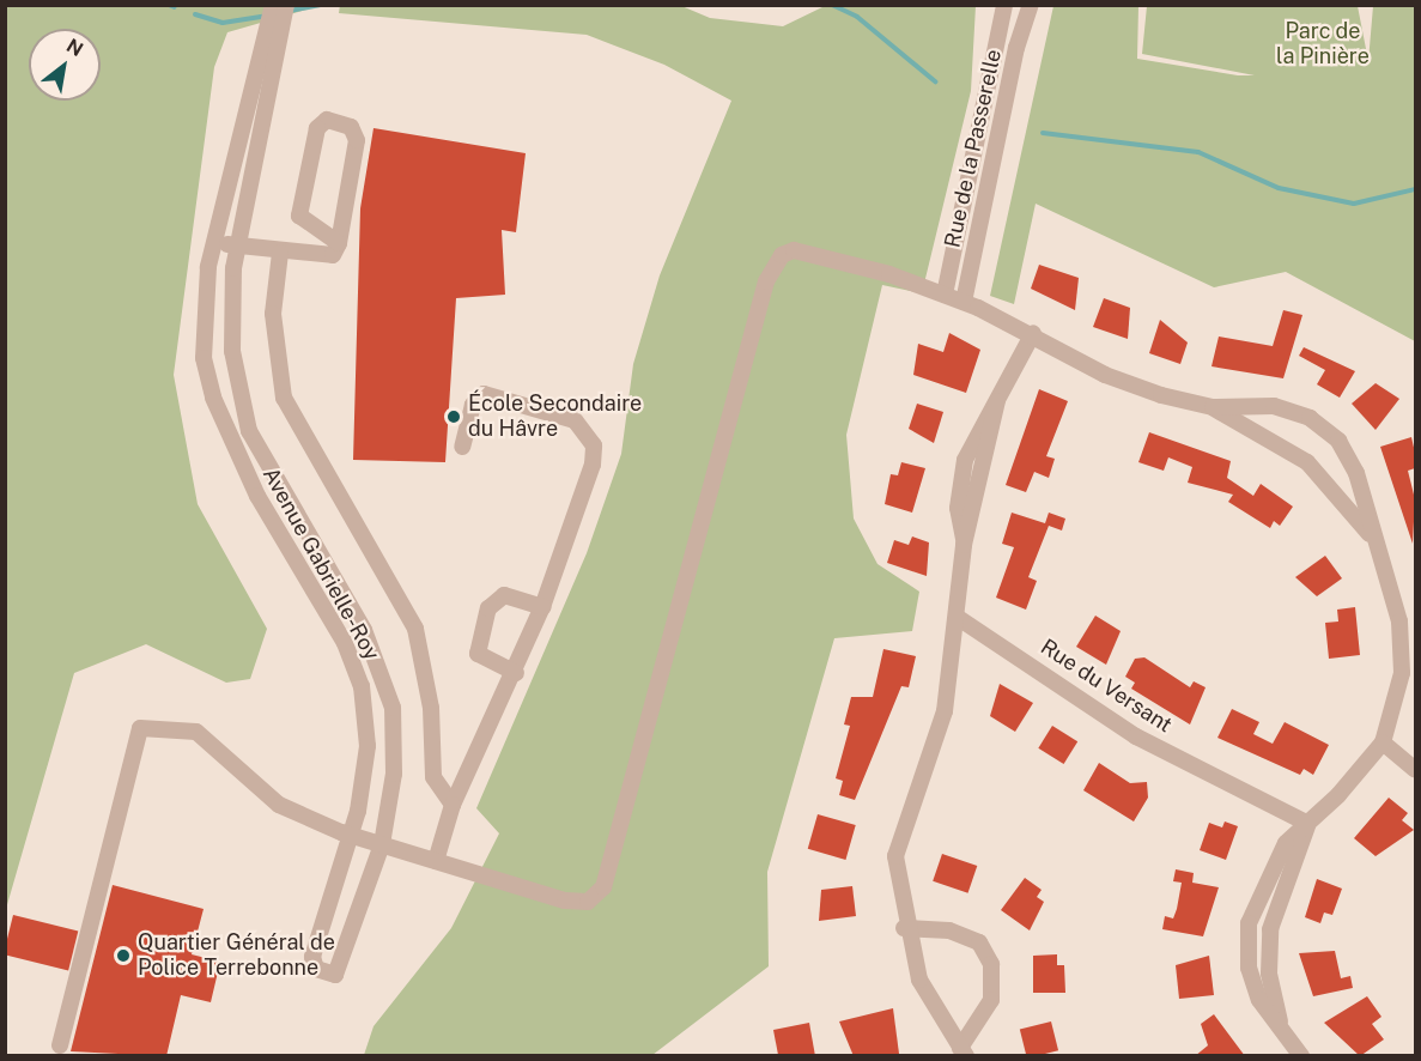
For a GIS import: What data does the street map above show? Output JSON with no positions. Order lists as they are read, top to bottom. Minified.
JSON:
{"streets":{"street":["Rue de la Passerelle","Avenue Gabrielle-Roy","Rue du Versant"]},"parks":["Parc de la Pinière"],"places":["École Secondaire du Hâvre","Quartier Général de Police Terrebonne"],"north":"top right"}
